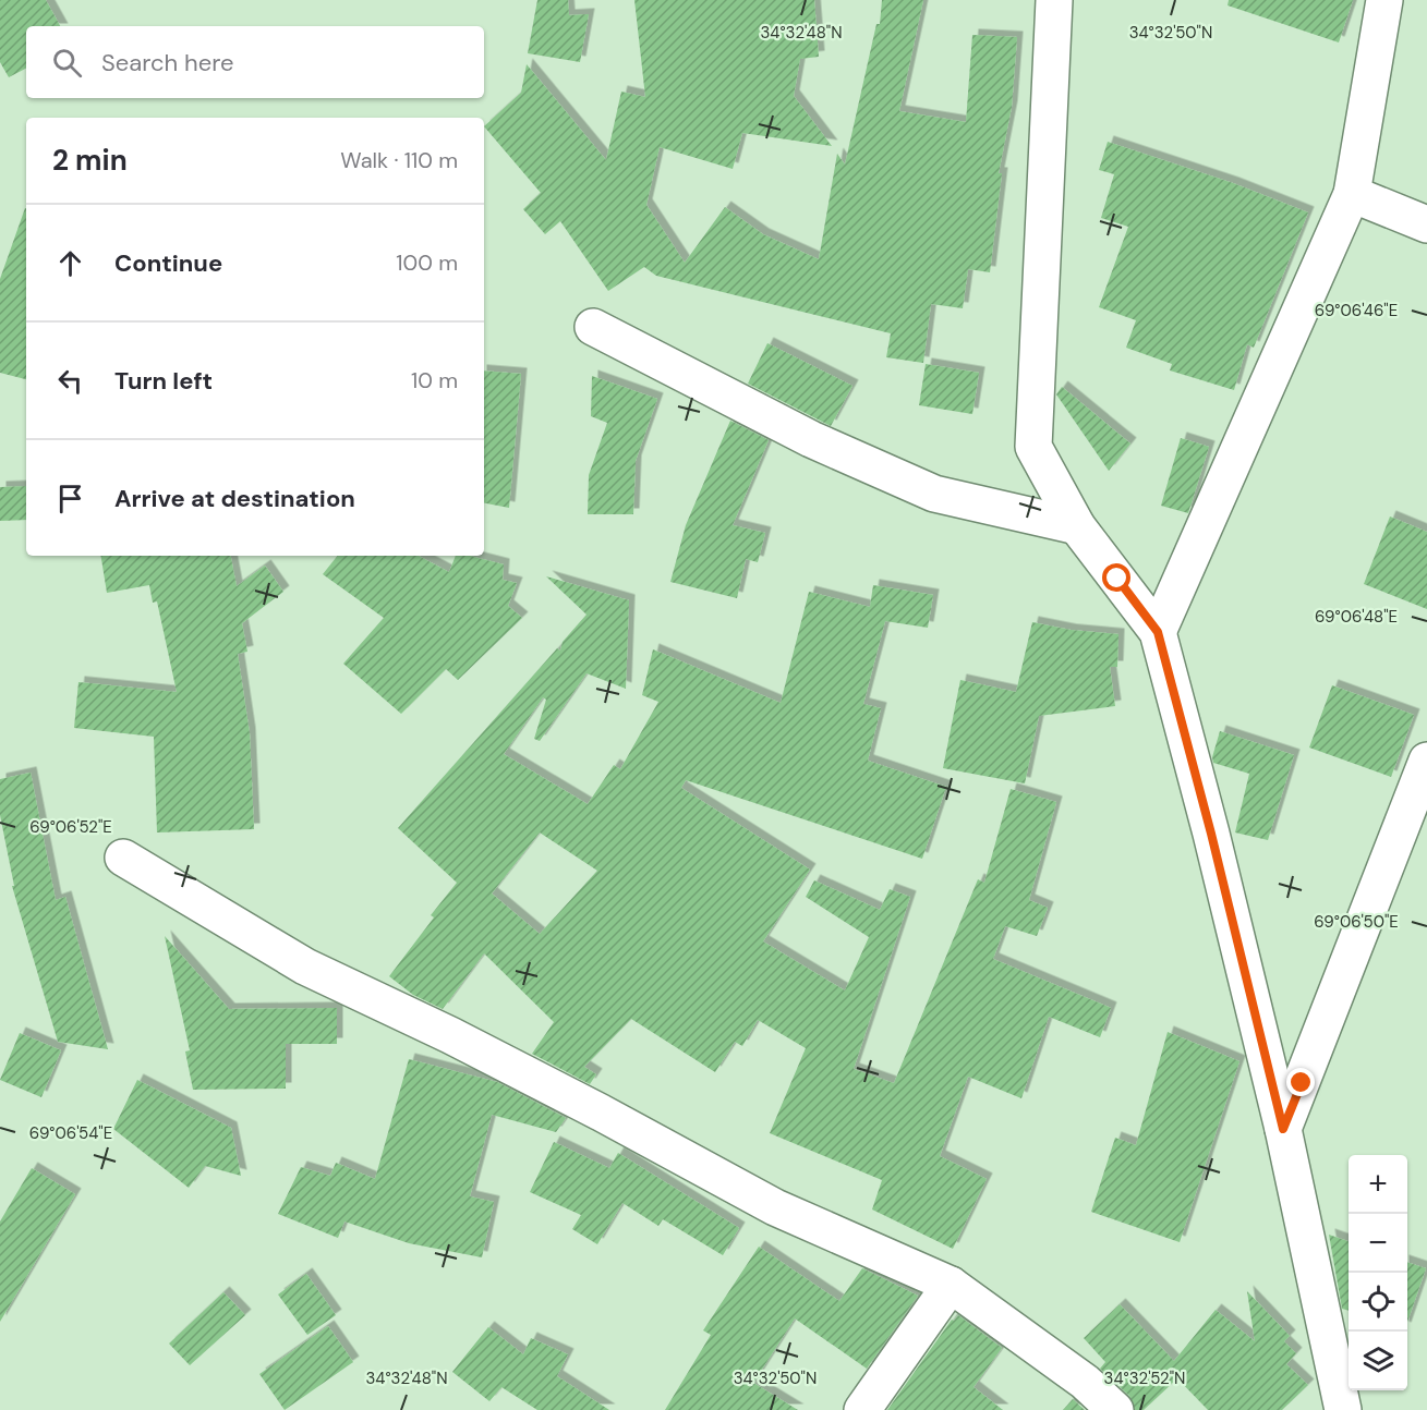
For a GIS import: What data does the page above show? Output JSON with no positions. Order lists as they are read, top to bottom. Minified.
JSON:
{"page":{"search":"Search here","heading":["2 min","Walk · 110 m"],"list":[["Continue","100 m"],["Turn left","10 m"],"Arrive at destination"],"map_buttons":["+","−"]},"coordinates":["34°32'48\"N","34°32'50\"N","69°06'46\"E","69°06'48\"E","69°06'52\"E","69°06'50\"E","69°06'54\"E","34°32'52\"N"]}
